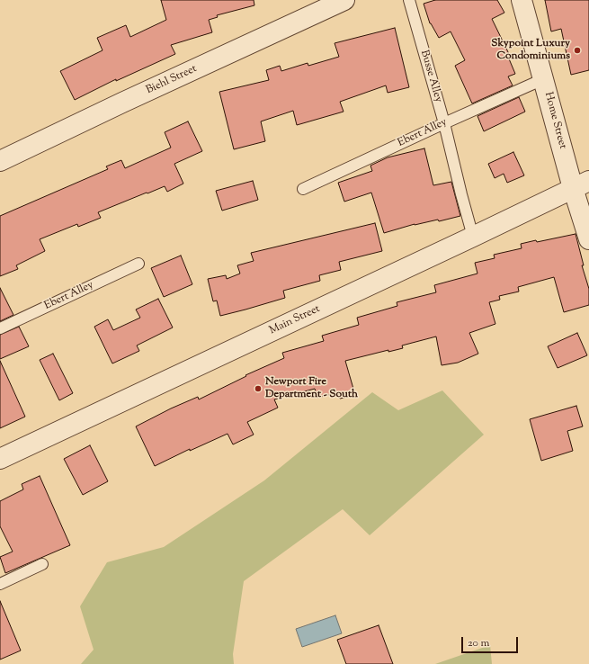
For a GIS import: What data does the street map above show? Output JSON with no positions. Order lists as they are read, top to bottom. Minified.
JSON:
{"streets":{"street":["Biehl Street","Home Street","Main Street"],"lane":["Busse Alley","Ebert Alley"]},"crossings":[["Busse Alley","Ebert Alley"],["Busse Alley","Main Street"],["Home Street","Ebert Alley"],["Home Street","Main Street"]],"places":["Skypoint Luxury Condominiums","Newport Fire Department - South"],"scale_bar":"20 m"}
